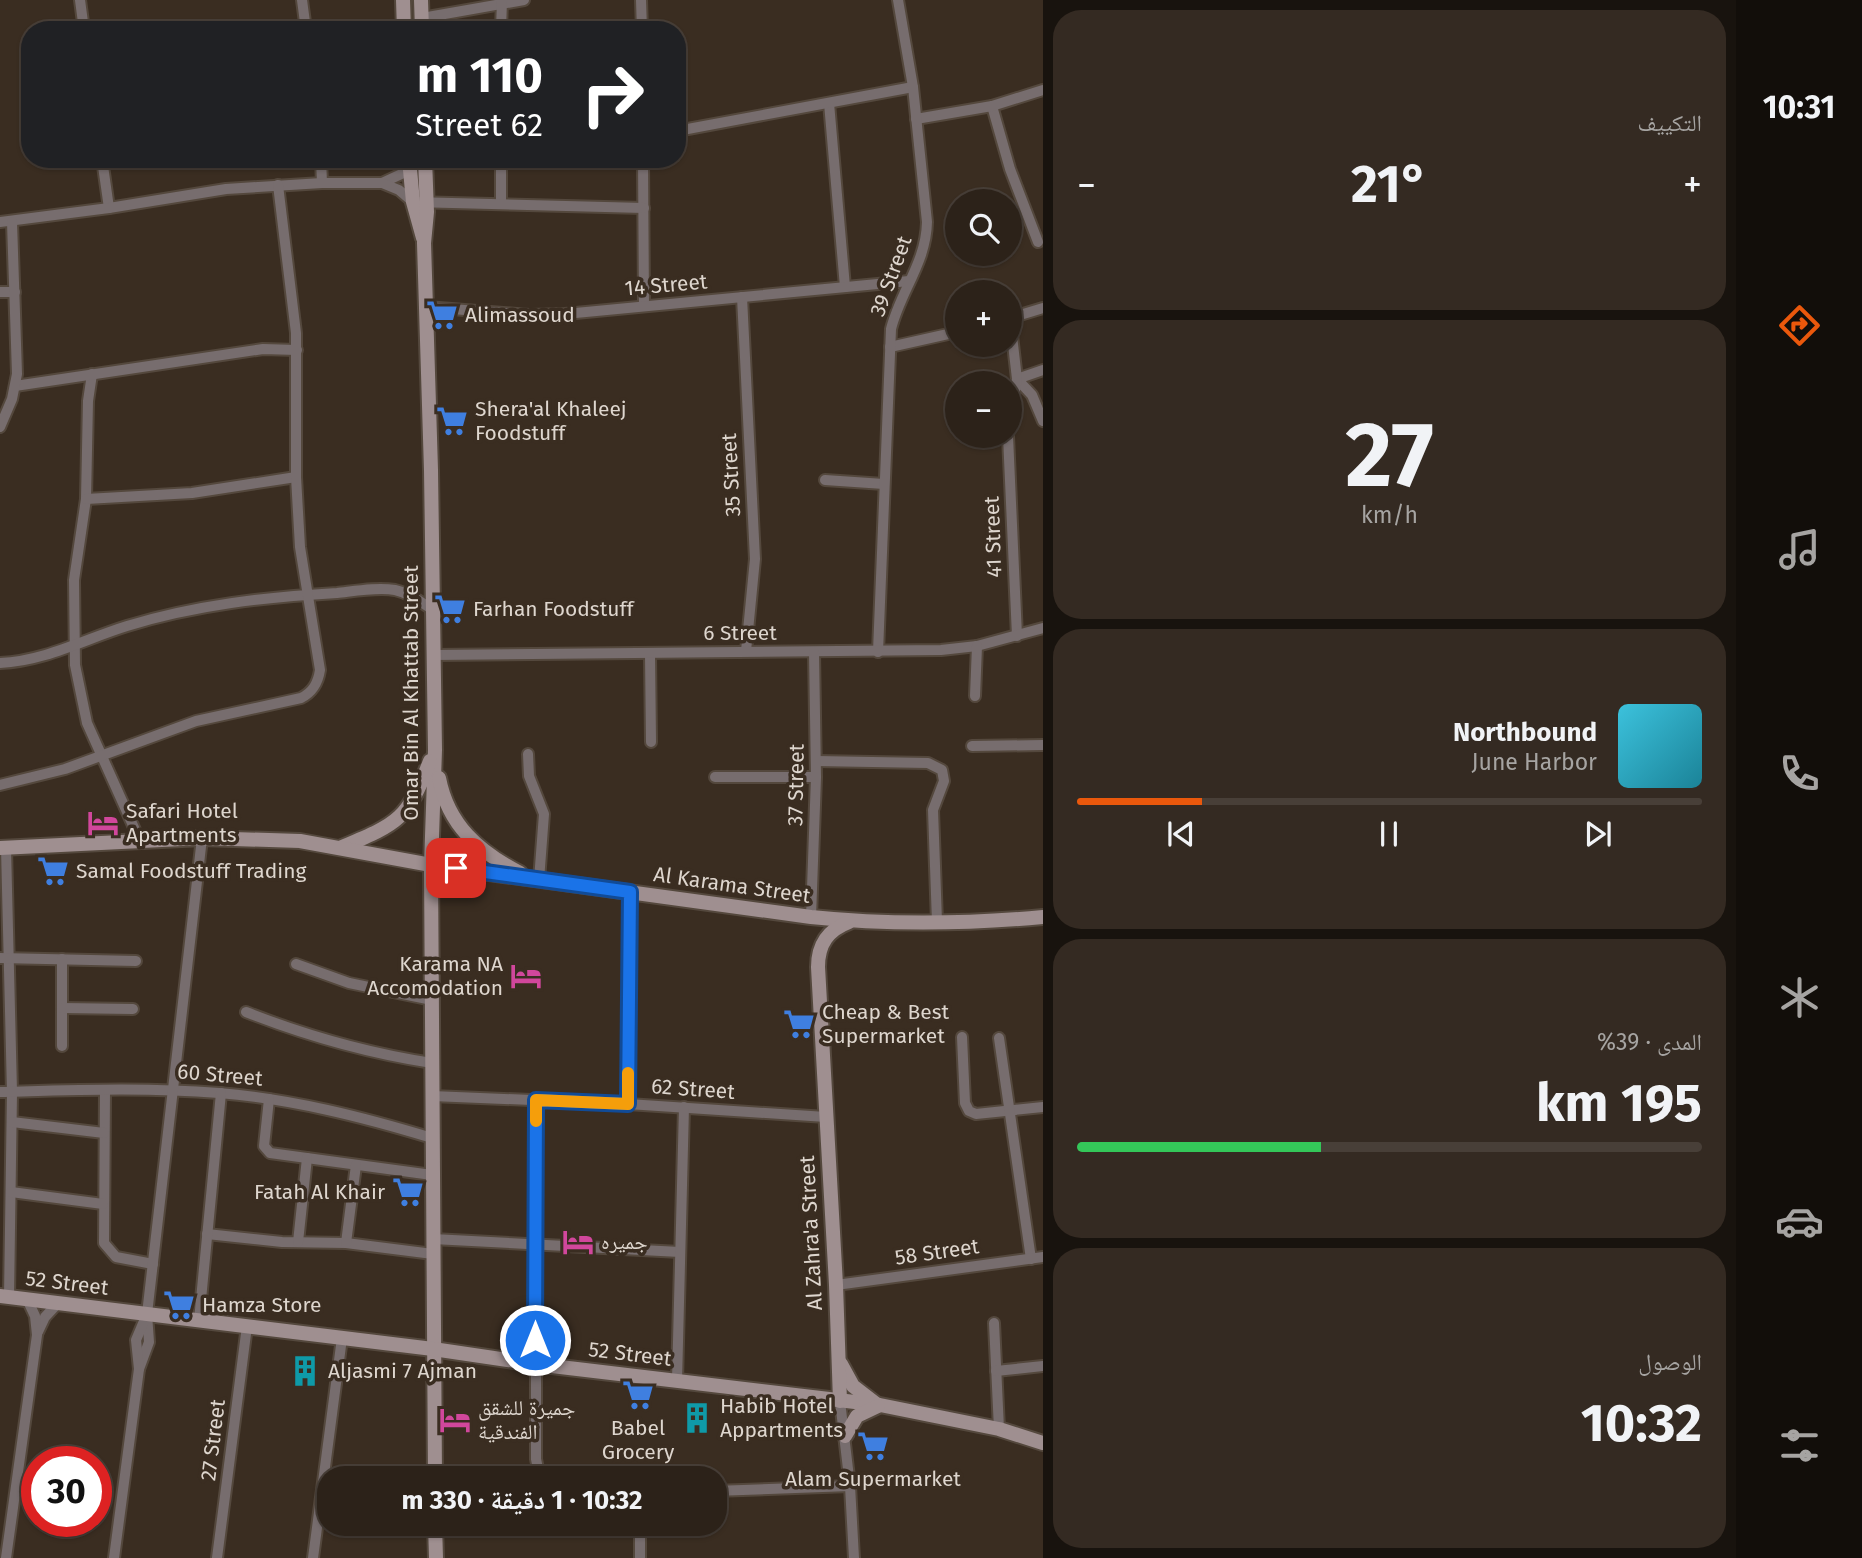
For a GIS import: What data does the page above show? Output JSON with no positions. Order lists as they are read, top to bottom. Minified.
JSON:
{"streets":{"main road":["Omar Bin Al Khattab Street","Al Karama Street","Al Zahra'a Street","52 Street"],"street":["39 Street","14 Street","35 Street","41 Street","6 Street","37 Street","60 Street","62 Street","58 Street","27 Street"]},"crossings":[["39 Street","14 Street"],["39 Street","6 Street"],["14 Street","35 Street"],["14 Street","Omar Bin Al Khattab Street"],["35 Street","6 Street"],["41 Street","6 Street"],["6 Street","Omar Bin Al Khattab Street"],["6 Street","37 Street"],["Omar Bin Al Khattab Street","Al Karama Street"],["Omar Bin Al Khattab Street","60 Street"],["Omar Bin Al Khattab Street","62 Street"],["Omar Bin Al Khattab Street","52 Street"],["37 Street","Al Karama Street"],["Al Karama Street","Al Zahra'a Street"],["62 Street","Al Zahra'a Street"],["Al Zahra'a Street","58 Street"],["Al Zahra'a Street","52 Street"],["52 Street","27 Street"]],"places":{"supermarket":["Alimassoud","Shera'al Khaleej Foodstuff","Farhan Foodstuff","Samal Foodstuff Trading","Cheap & Best Supermarket","Fatah Al Khair","Hamza Store","Babel Grocery","Alam Supermarket"],"hotel":["Safari Hotel Apartments","Karama NA Accomodation","جميره","جميرة للشقق الفندقية"],"building":["Aljasmi 7 Ajman","Habib Hotel Appartments"]},"page":{"tabs":"10:31","tile":["التكييف",["27","km/h"],["المدى · 39%","195 km"],["الوصول","10:32"]],"turn":["110 m","62 Street"],"heat":["−","21°","+"],"map_buttons":["+","−"],"song":["Northbound","June Harbor"],"limit":"30","trip":"10:32 · 1 دقيقة · 330 m"}}
